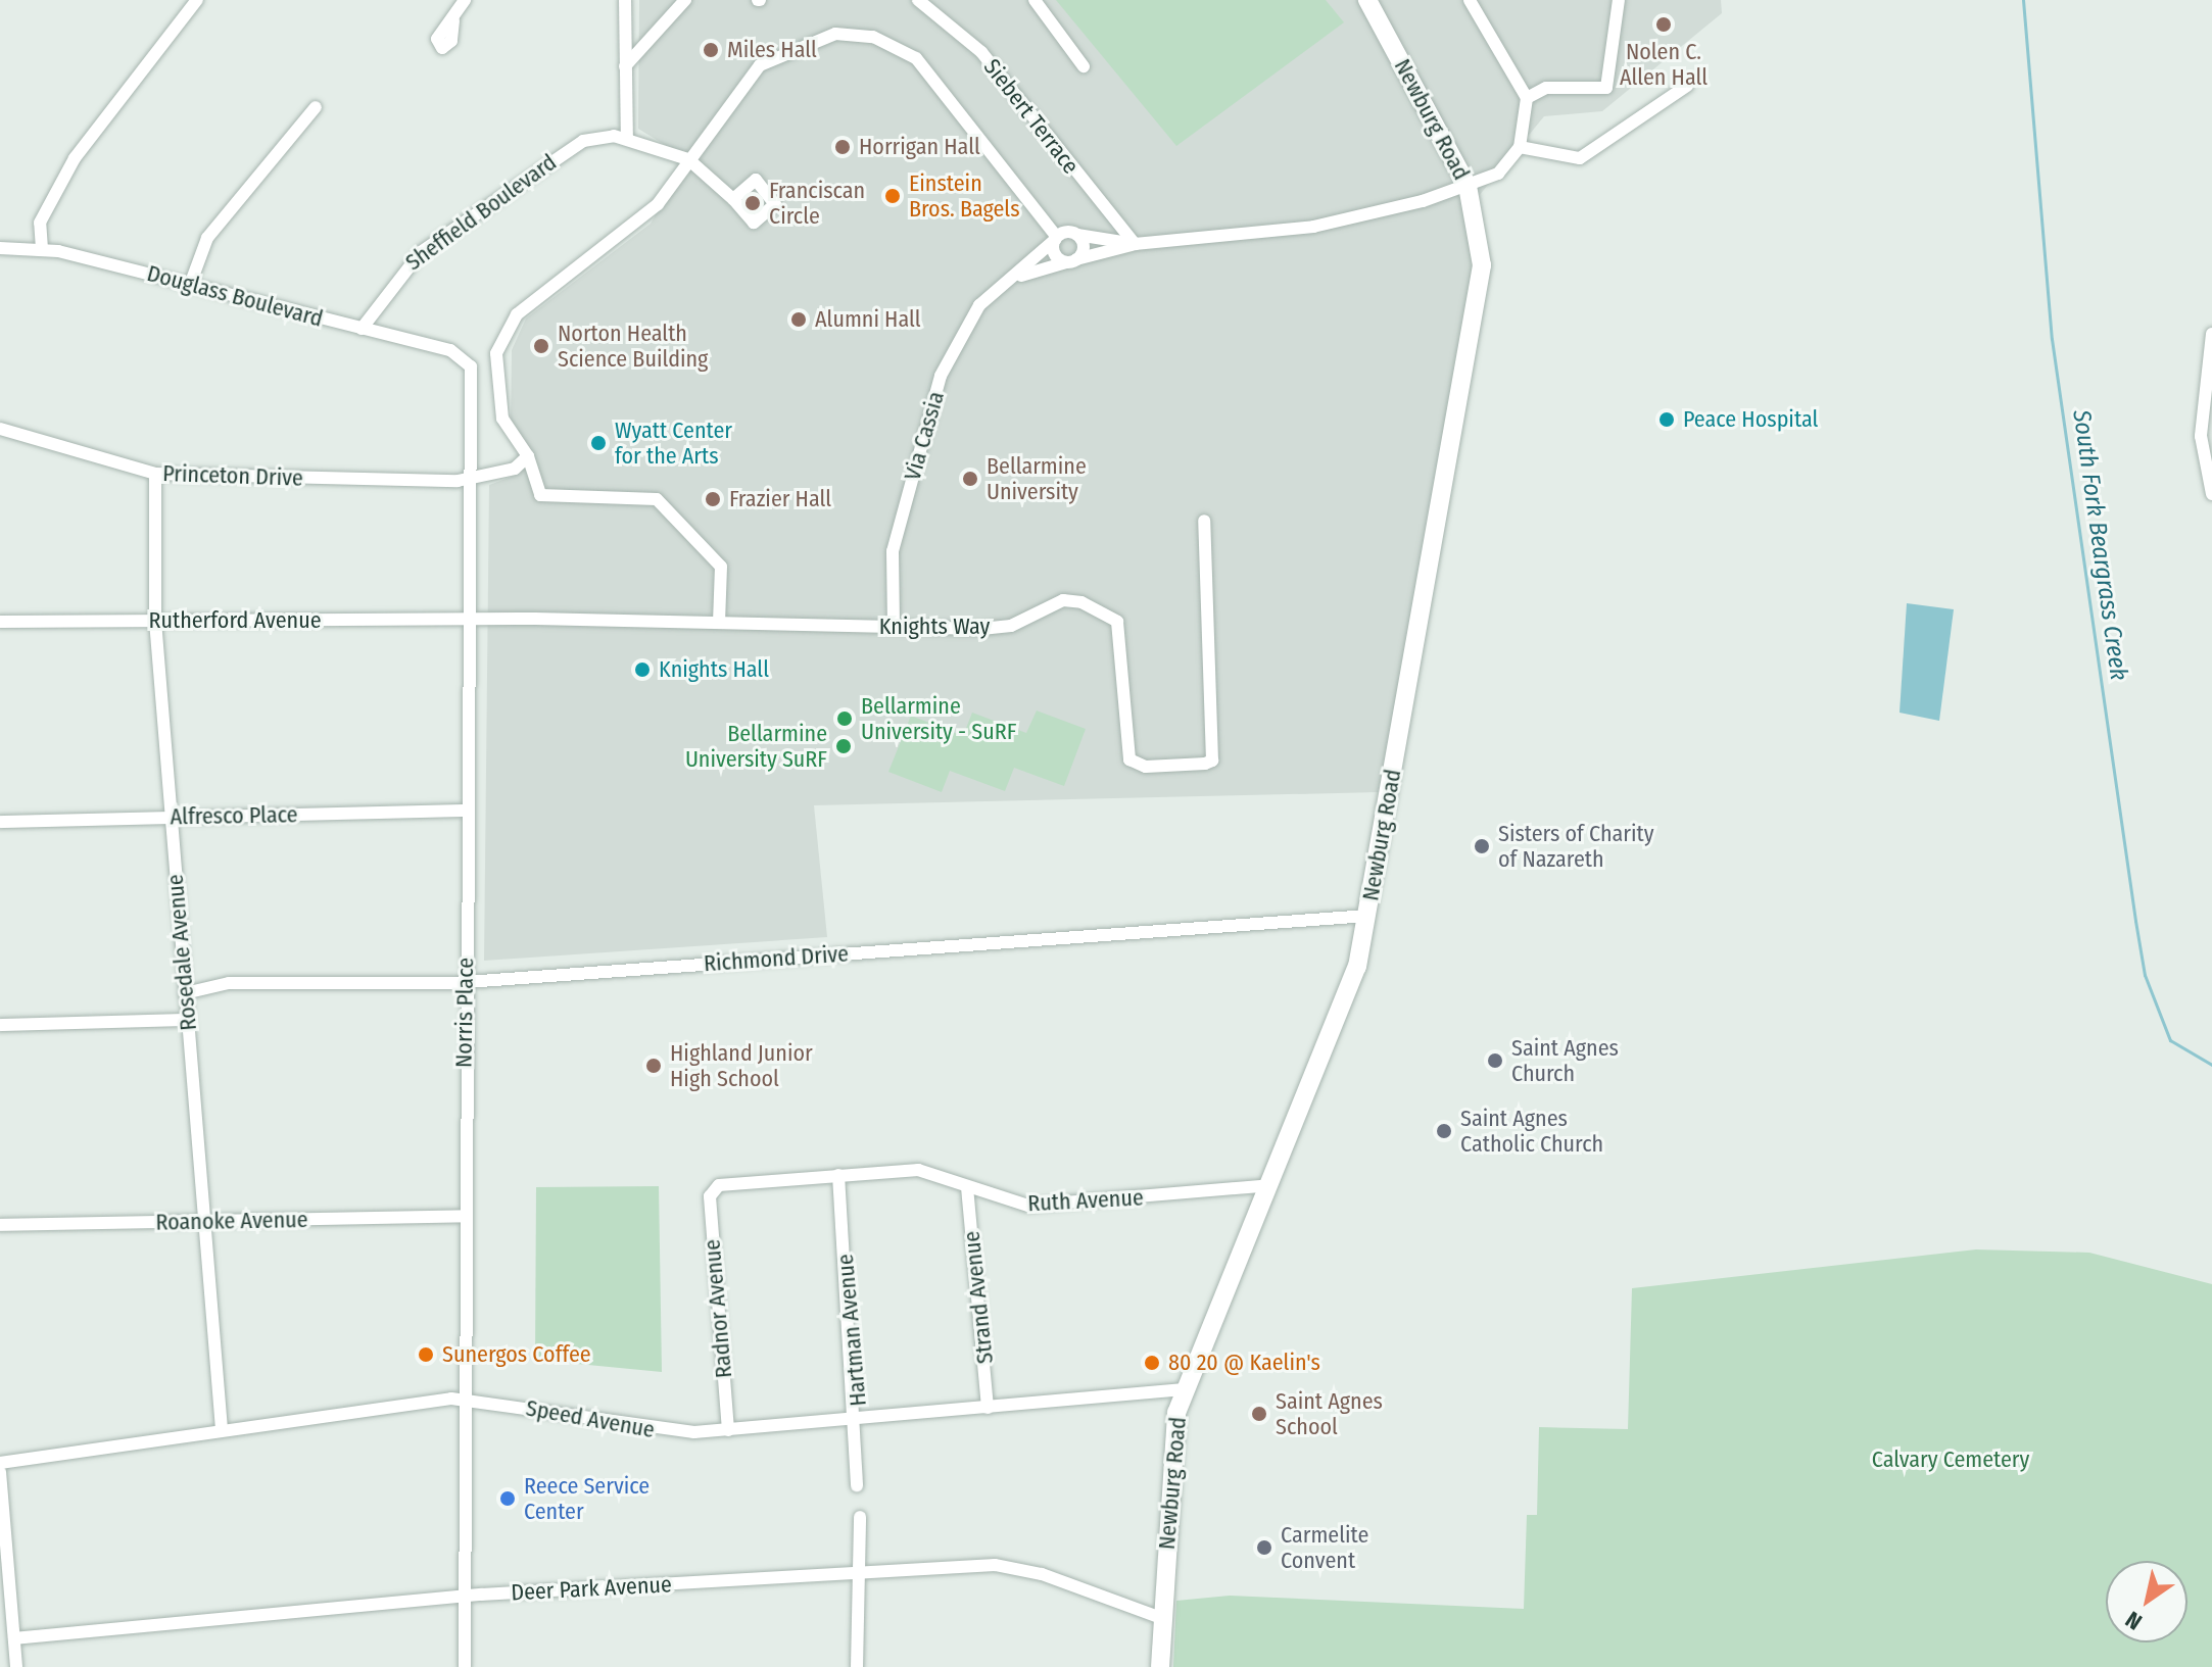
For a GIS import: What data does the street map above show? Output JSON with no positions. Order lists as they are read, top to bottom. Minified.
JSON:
{"streets":{"main road":["Newburg Road"],"street":["Siebert Terrace","Sheffield Boulevard","Douglass Boulevard","Via Cassia","Princeton Drive","Rutherford Avenue","Knights Way","Alfresco Place","Rosedale Avenue","Richmond Drive","Norris Place","Ruth Avenue","Roanoke Avenue","Strand Avenue","Radnor Avenue","Hartman Avenue","Speed Avenue","Deer Park Avenue"]},"crossings":[["Siebert Terrace","Via Cassia"],["Newburg Road","Richmond Drive"],["Newburg Road","Ruth Avenue"],["Newburg Road","Speed Avenue"],["Newburg Road","Deer Park Avenue"],["Sheffield Boulevard","Douglass Boulevard"],["Douglass Boulevard","Norris Place"],["Via Cassia","Knights Way"],["Princeton Drive","Rosedale Avenue"],["Princeton Drive","Norris Place"],["Rutherford Avenue","Knights Way"],["Rutherford Avenue","Rosedale Avenue"],["Rutherford Avenue","Norris Place"],["Knights Way","Norris Place"],["Alfresco Place","Rosedale Avenue"],["Alfresco Place","Norris Place"],["Rosedale Avenue","Richmond Drive"],["Rosedale Avenue","Roanoke Avenue"],["Rosedale Avenue","Speed Avenue"],["Richmond Drive","Norris Place"],["Norris Place","Roanoke Avenue"],["Norris Place","Speed Avenue"],["Norris Place","Deer Park Avenue"],["Ruth Avenue","Strand Avenue"],["Ruth Avenue","Radnor Avenue"],["Ruth Avenue","Hartman Avenue"],["Strand Avenue","Speed Avenue"],["Radnor Avenue","Speed Avenue"],["Hartman Avenue","Speed Avenue"]],"water":["South Fork Beargrass Creek"],"parks":["Calvary Cemetery"],"places":["Nolen C. Allen Hall","Miles Hall","Horrigan Hall","Einstein Bros. Bagels","Franciscan Circle","Alumni Hall","Norton Health Science Building","Peace Hospital","Wyatt Center for the Arts","Bellarmine University","Frazier Hall","Knights Hall","Bellarmine University - SuRF","Bellarmine University SuRF","Sisters of Charity of Nazareth","Saint Agnes Church","Highland Junior High School","Saint Agnes Catholic Church","Sunergos Coffee","80 20 @ Kaelin's","Saint Agnes School","Reece Service Center","Carmelite Convent"],"north":"bottom left"}
